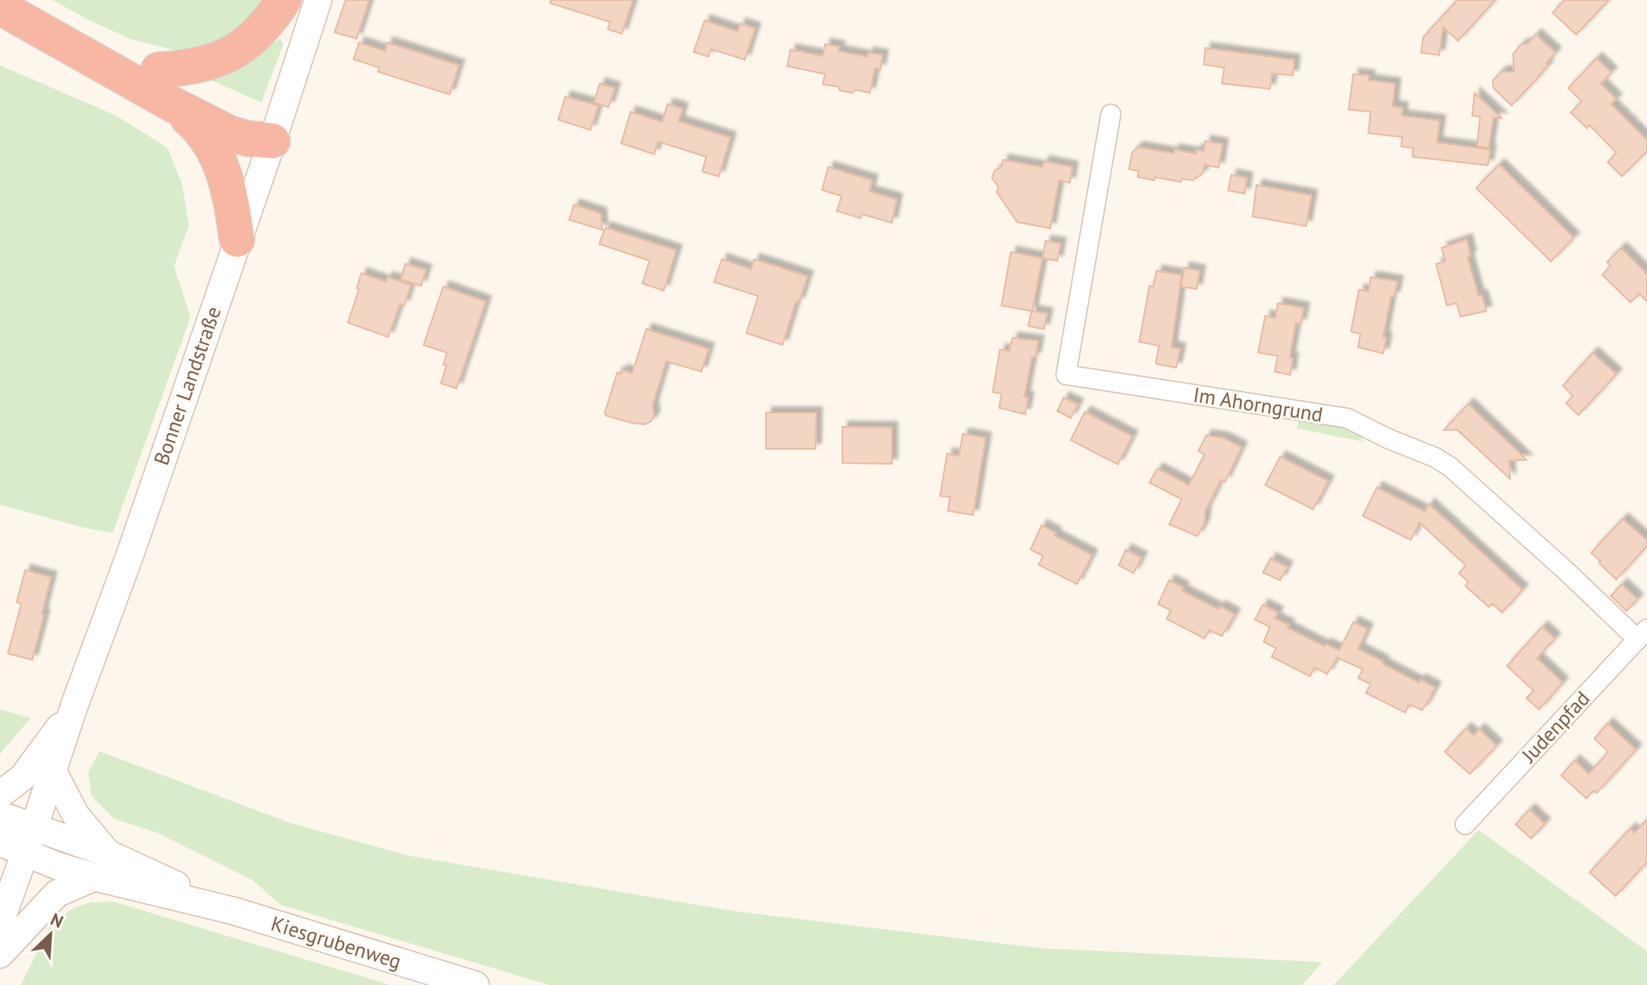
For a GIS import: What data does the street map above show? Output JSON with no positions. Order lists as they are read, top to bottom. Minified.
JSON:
{"streets":{"main road":["Bonner Landstraße","Kiesgrubenweg"],"street":["Im Ahorngrund","Judenpfad"]},"crossings":[["Bonner Landstraße","Kiesgrubenweg"],["Im Ahorngrund","Judenpfad"]],"north":"top right"}
